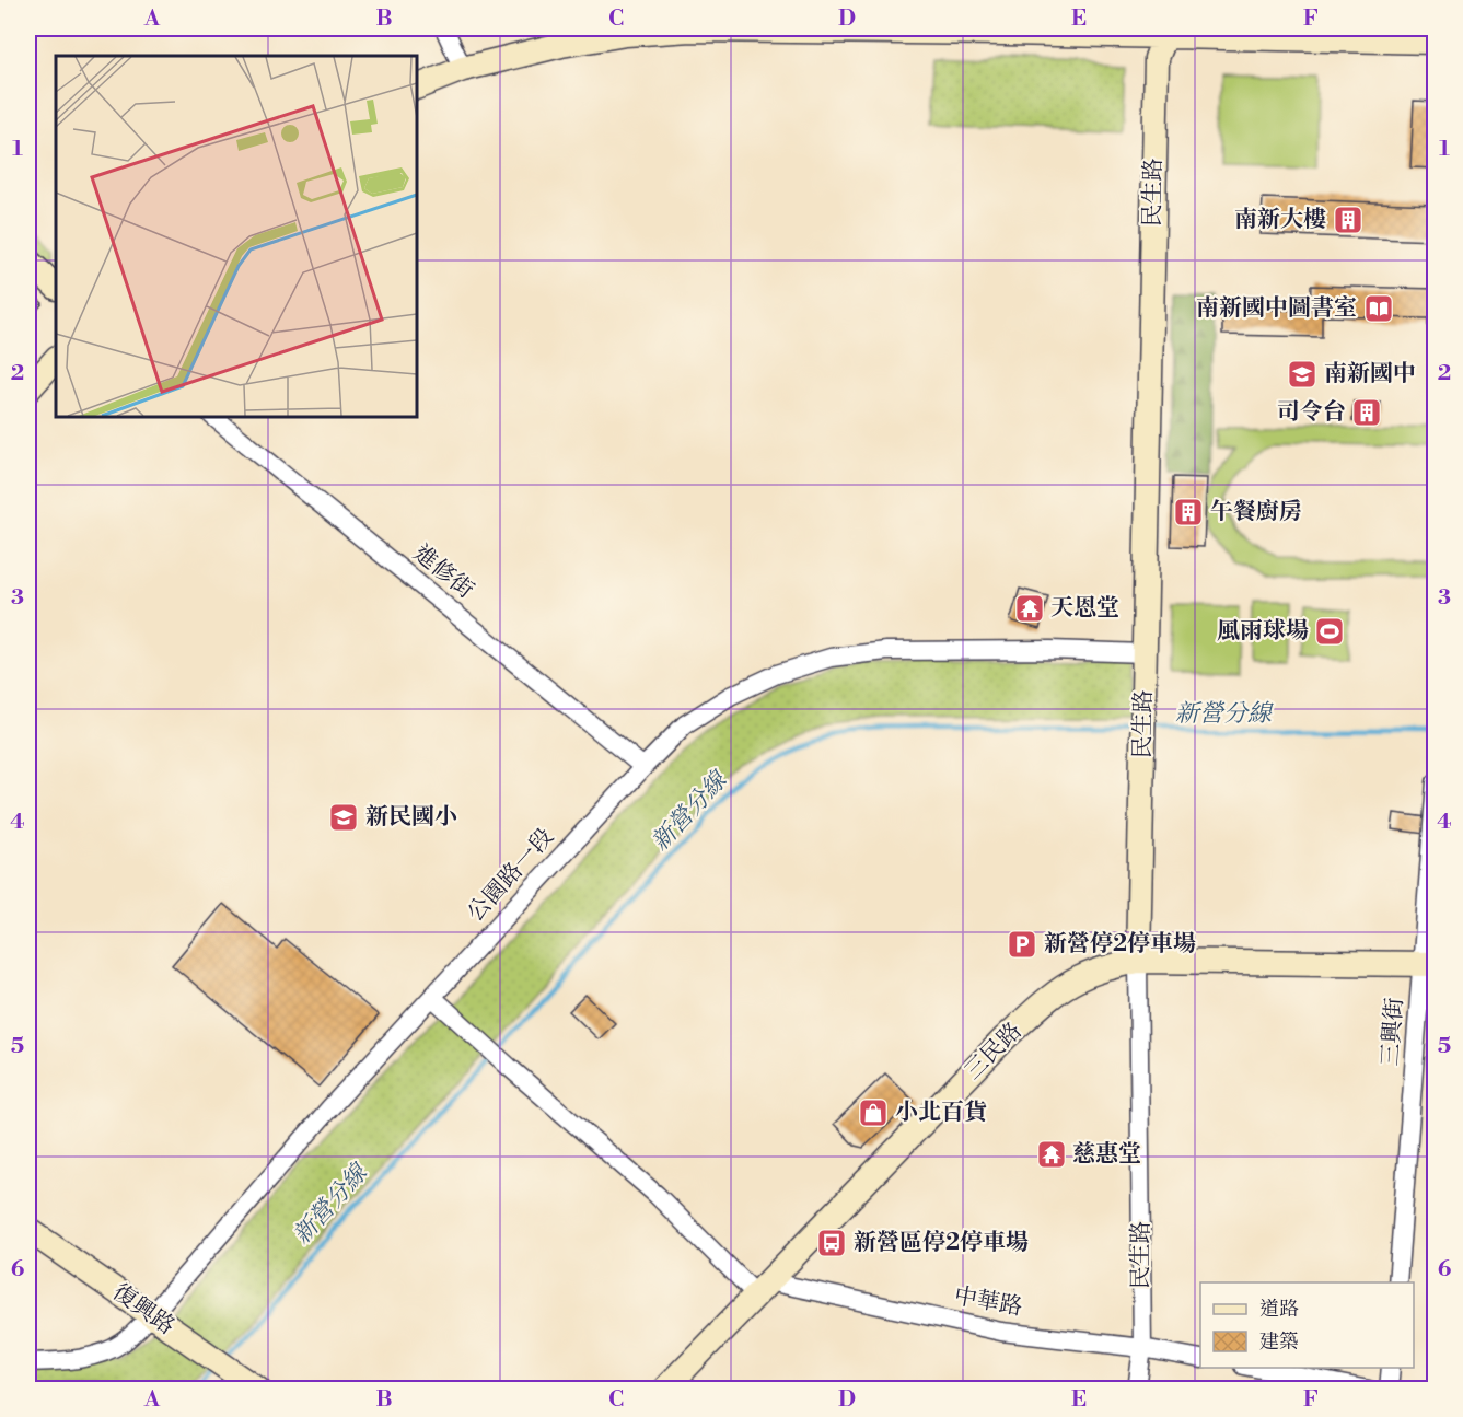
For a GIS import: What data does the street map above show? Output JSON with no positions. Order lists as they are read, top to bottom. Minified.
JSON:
{"streets":{"street":["民生路","進修街","公園路一段","三興街","三民路","中華路","復興路"]},"crossings":[["民生路","公園路一段"],["民生路","三民路"],["民生路","中華路"],["進修街","公園路一段"],["公園路一段","復興路"],["三興街","三民路"],["三民路","中華路"]],"water":["新營分線"],"places":{"building":["南新大樓","司令台","午餐廚房"],"library":["南新國中圖書室"],"school or university":["南新國中","新民國小"],"temple":["天恩堂","慈惠堂"],"sports":["風雨球場"],"parking":["新營停2停車場"],"shop":["小北百貨"],"bus stop":["新營區停2停車場"]},"legend":["道路","建築"],"grid":{"columns":["A","B","C","D","E","F"],"rows":["1","2","3","4","5","6"]}}
